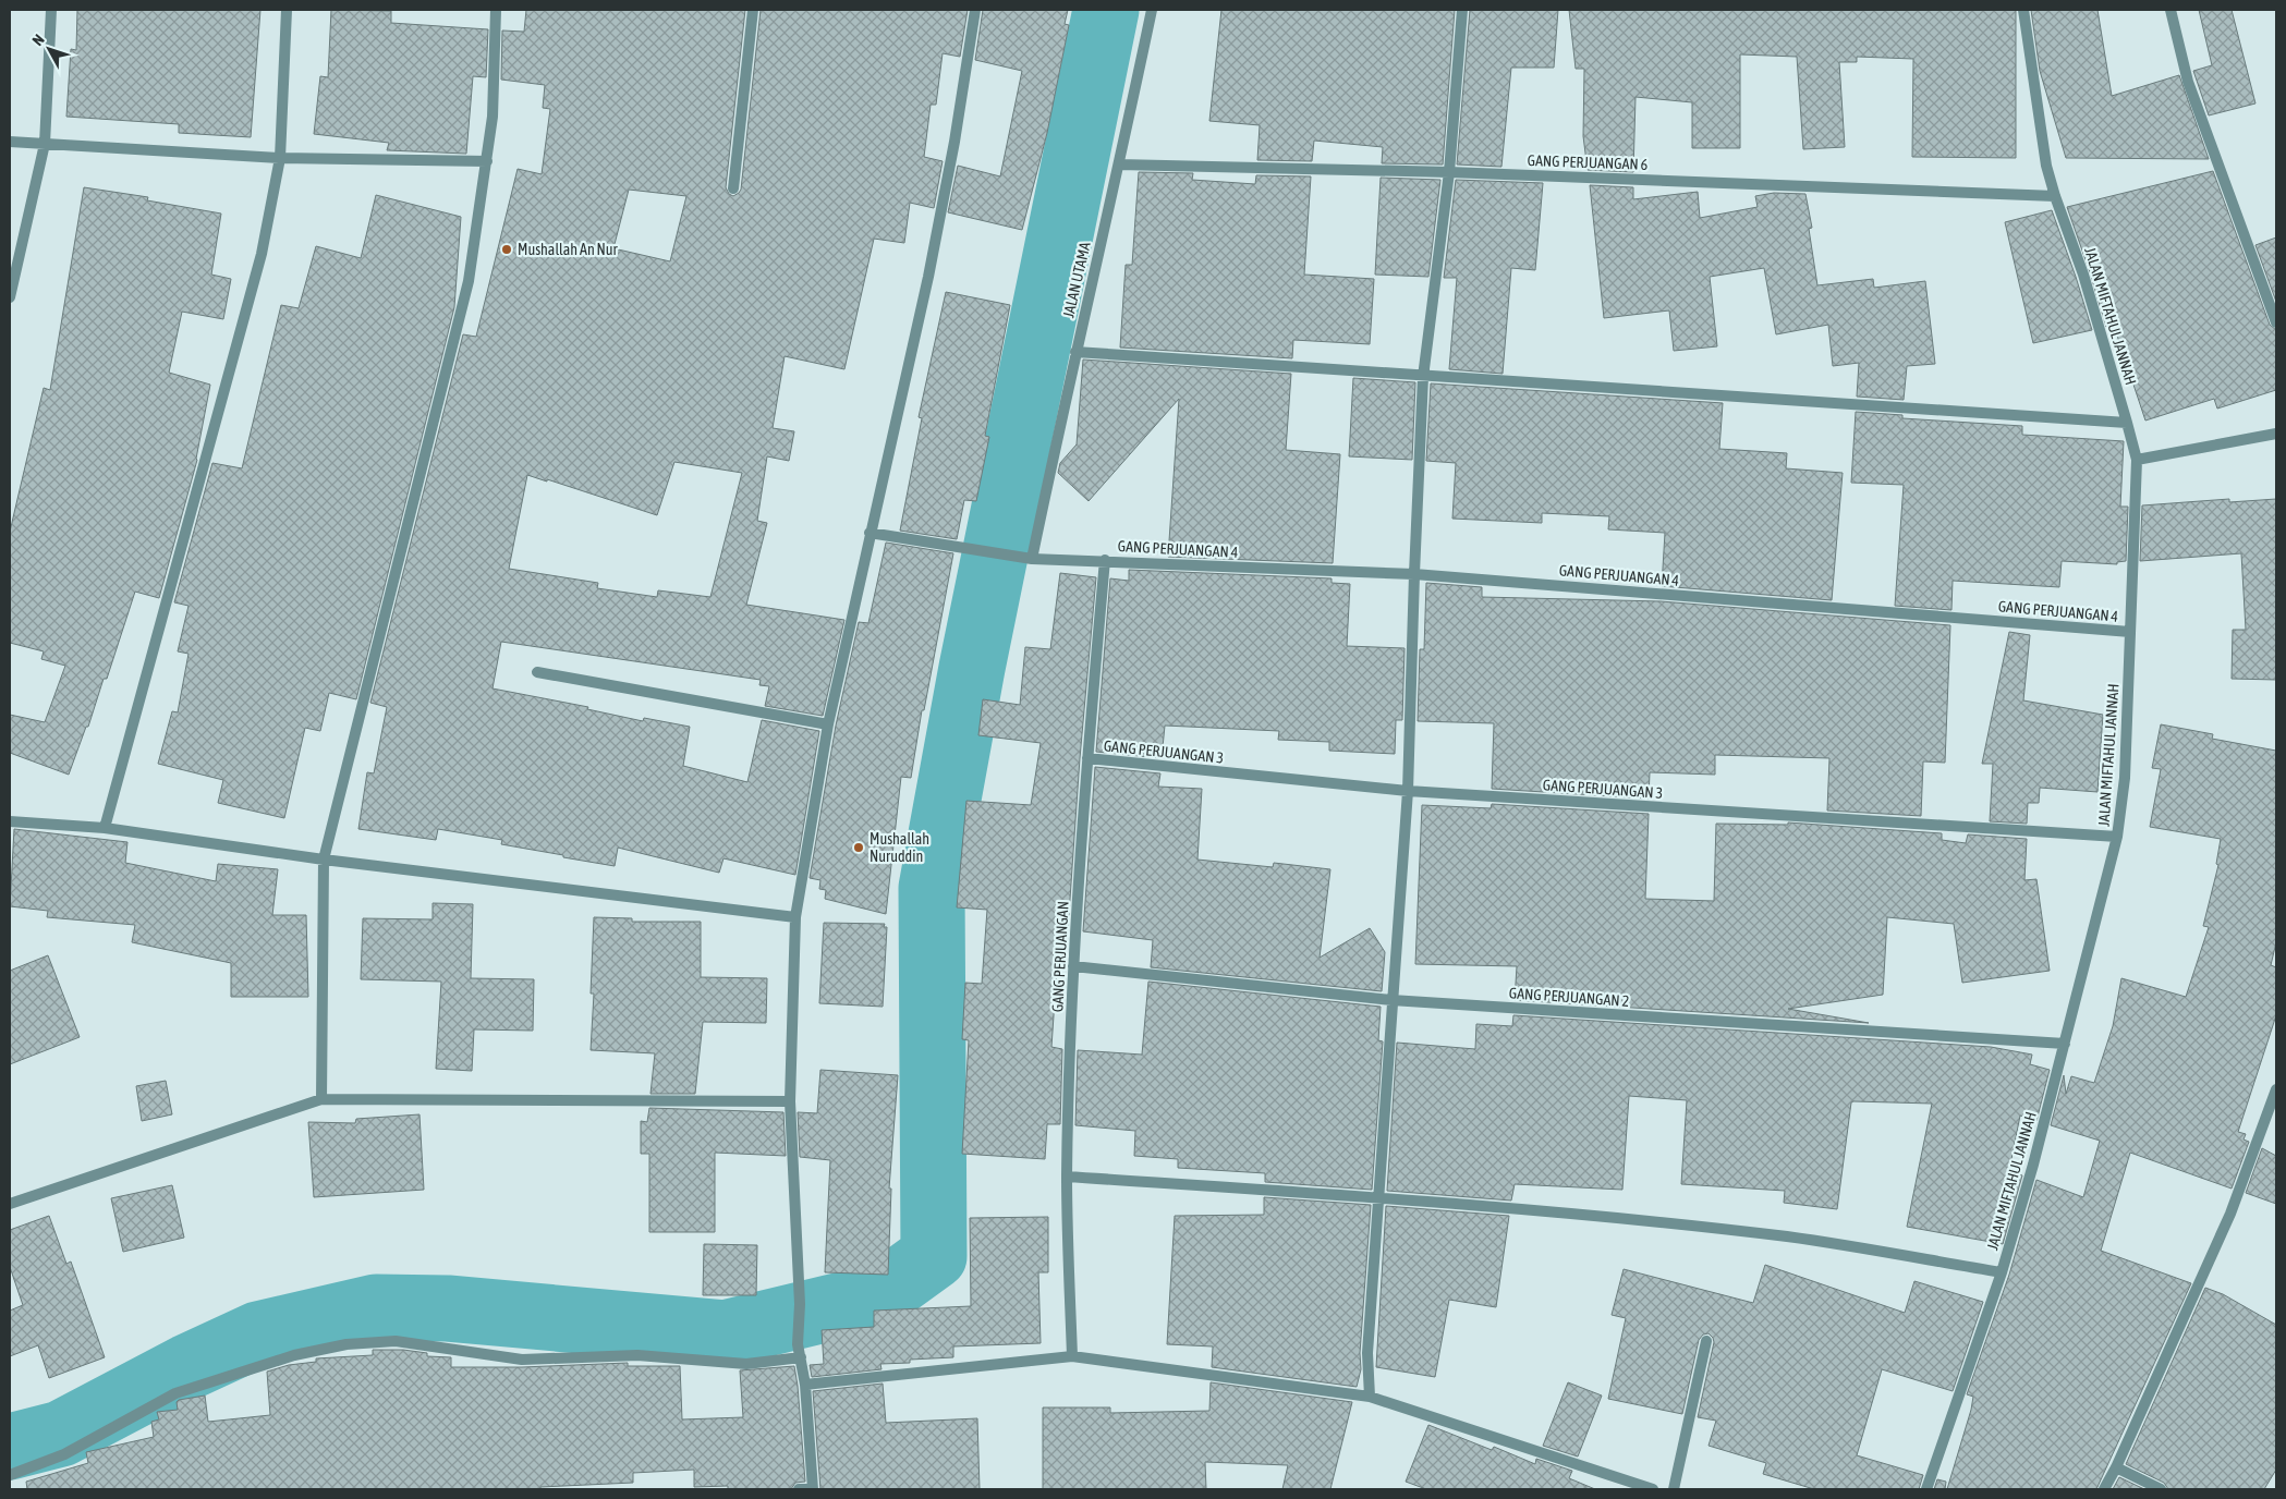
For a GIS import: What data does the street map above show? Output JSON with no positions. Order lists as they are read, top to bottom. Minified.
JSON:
{"streets":{"street":["GANG PERJUANGAN 6","JALAN UTAMA","JALAN MIFTAHUL JANNAH","GANG PERJUANGAN 4","GANG PERJUANGAN 3","GANG PERJUANGAN","GANG PERJUANGAN 2"]},"crossings":[["GANG PERJUANGAN 6","JALAN UTAMA"],["GANG PERJUANGAN 6","JALAN MIFTAHUL JANNAH"],["JALAN UTAMA","GANG PERJUANGAN 4"],["JALAN MIFTAHUL JANNAH","GANG PERJUANGAN 4"],["JALAN MIFTAHUL JANNAH","GANG PERJUANGAN 3"],["JALAN MIFTAHUL JANNAH","GANG PERJUANGAN 2"],["GANG PERJUANGAN 4","GANG PERJUANGAN"],["GANG PERJUANGAN 3","GANG PERJUANGAN"],["GANG PERJUANGAN","GANG PERJUANGAN 2"]],"places":["Mushallah An Nur","Mushallah Nuruddin"],"north":"top left"}
